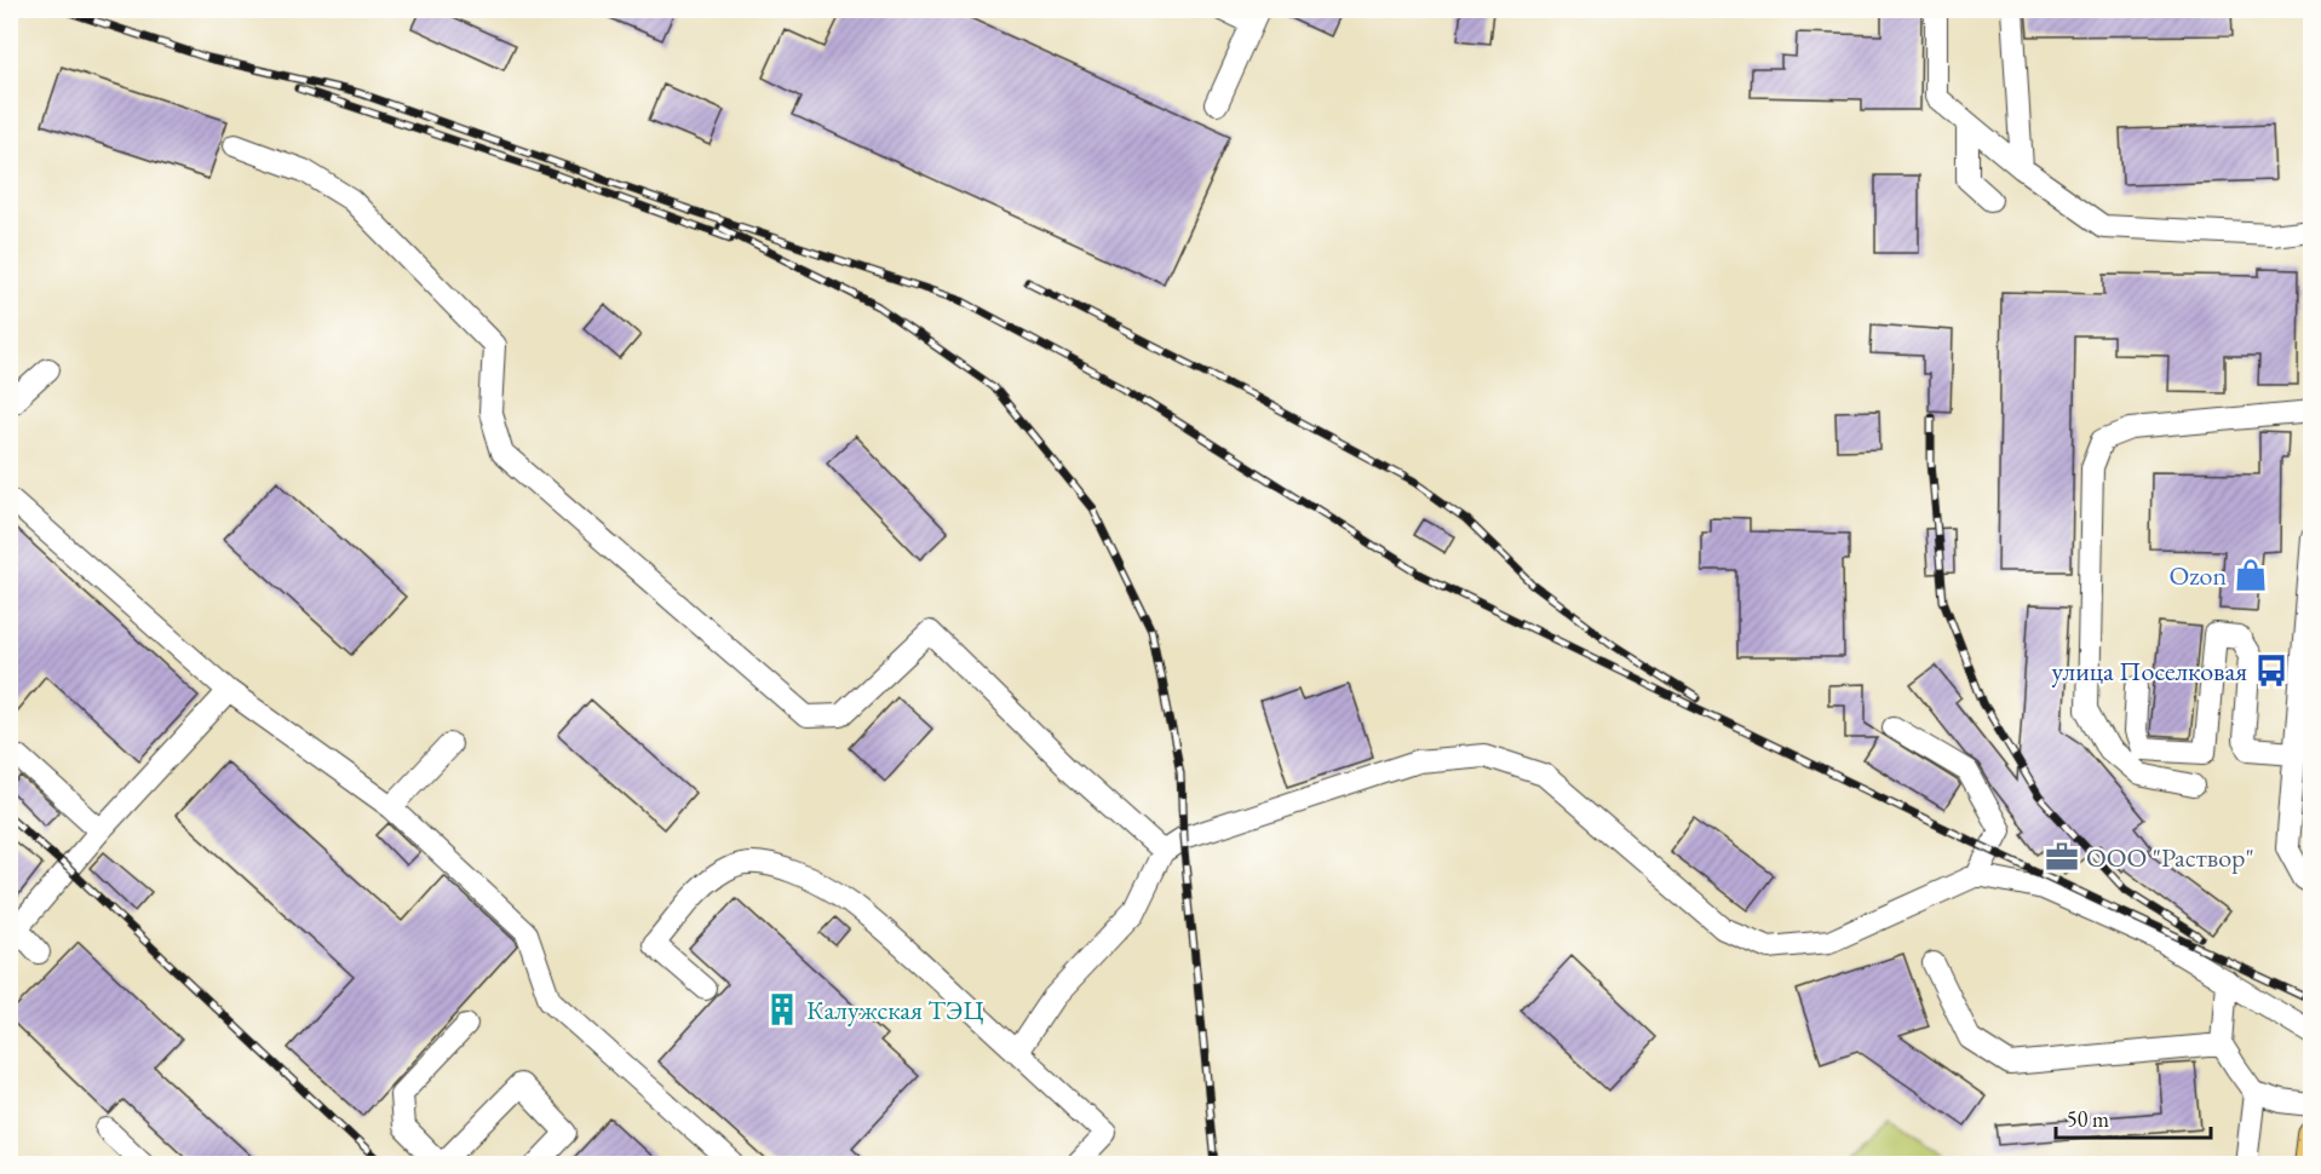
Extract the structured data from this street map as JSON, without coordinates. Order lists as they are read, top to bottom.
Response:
{
  "places": {
    "shop": ["Ozon"],
    "bus stop": ["улица Поселковая"],
    "office": ["ООО \"Раствор\""],
    "building": ["Калужская ТЭЦ"]
  },
  "scale_bar": "50 m"
}
